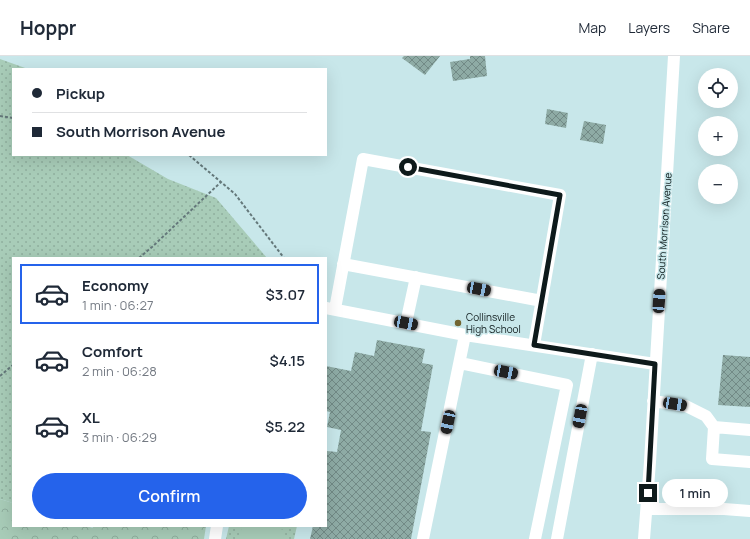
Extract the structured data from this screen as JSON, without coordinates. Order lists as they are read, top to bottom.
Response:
{
  "streets": {
    "street": ["South Morrison Avenue"]
  },
  "places": ["Collinsville High School"],
  "page": {
    "header": "Hoppr",
    "nav": ["Map", "Layers", "Share"],
    "map_buttons": ["+", "−"],
    "banner": ["Pickup", "South Morrison Avenue"],
    "list": [
      {
        "name": "Economy",
        "note": "1 min · 06:27",
        "value": "$3.07"
      },
      {
        "name": "Comfort",
        "note": "2 min · 06:28",
        "value": "$4.15"
      },
      {
        "name": "XL",
        "note": "3 min · 06:29",
        "value": "$5.22"
      }
    ],
    "buttons": "Confirm",
    "bubble": "1 min"
  }
}
